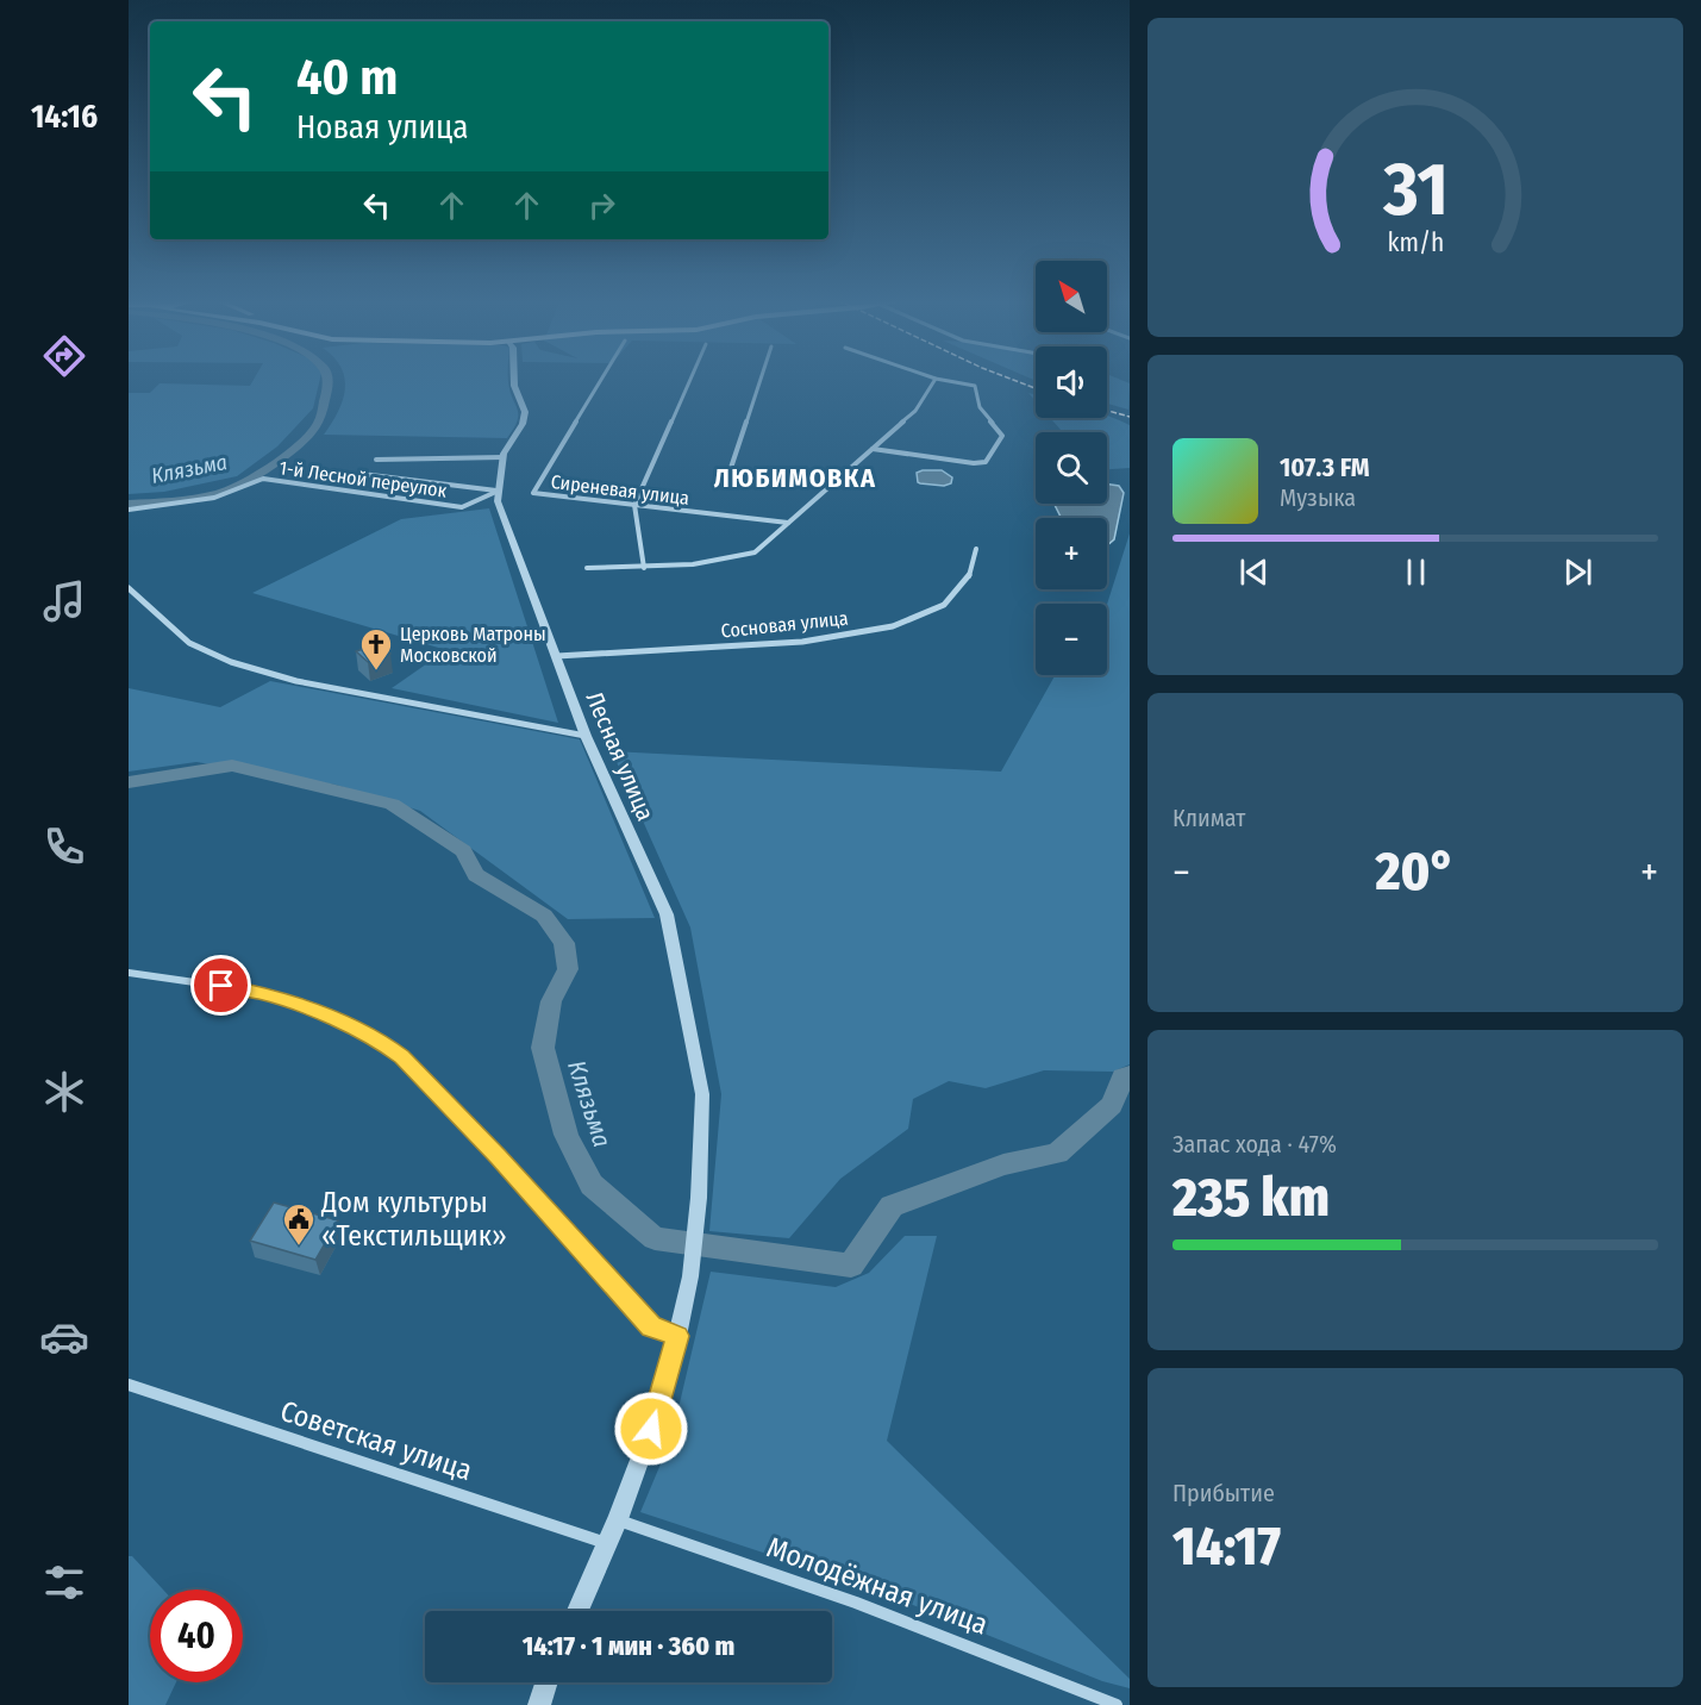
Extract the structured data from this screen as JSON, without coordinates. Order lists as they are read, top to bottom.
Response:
{
  "streets": {
    "street": [
      "1-й Лесной переулок",
      "Сиреневая улица",
      "Сосновая улица",
      "Лесная улица",
      "Советская улица",
      "Молодёжная улица"
    ]
  },
  "crossings": [
    ["1-й Лесной переулок", "Лесная улица"],
    ["Сосновая улица", "Лесная улица"],
    ["Лесная улица", "Советская улица"],
    ["Лесная улица", "Молодёжная улица"]
  ],
  "districts": ["ЛЮБИМОВКА"],
  "water": ["Клязьма"],
  "places": {
    "church": ["Церковь Матроны Московской"],
    "public building": ["Дом культуры «Текстильщик»"]
  },
  "north": "top left",
  "page": {
    "tabs": "14:16",
    "turn": ["40 m", "Новая улица"],
    "map_buttons": ["+", "−"],
    "song": ["107.3 FM", "Музыка"],
    "tile": [
      "Климат",
      ["Запас хода · 47%", "235 km"],
      ["Прибытие", "14:17"]
    ],
    "heat": ["−", "20°", "+"],
    "limit": "40",
    "trip": "14:17 · 1 мин · 360 m",
    "gauge": ["31", "km/h"]
  }
}
